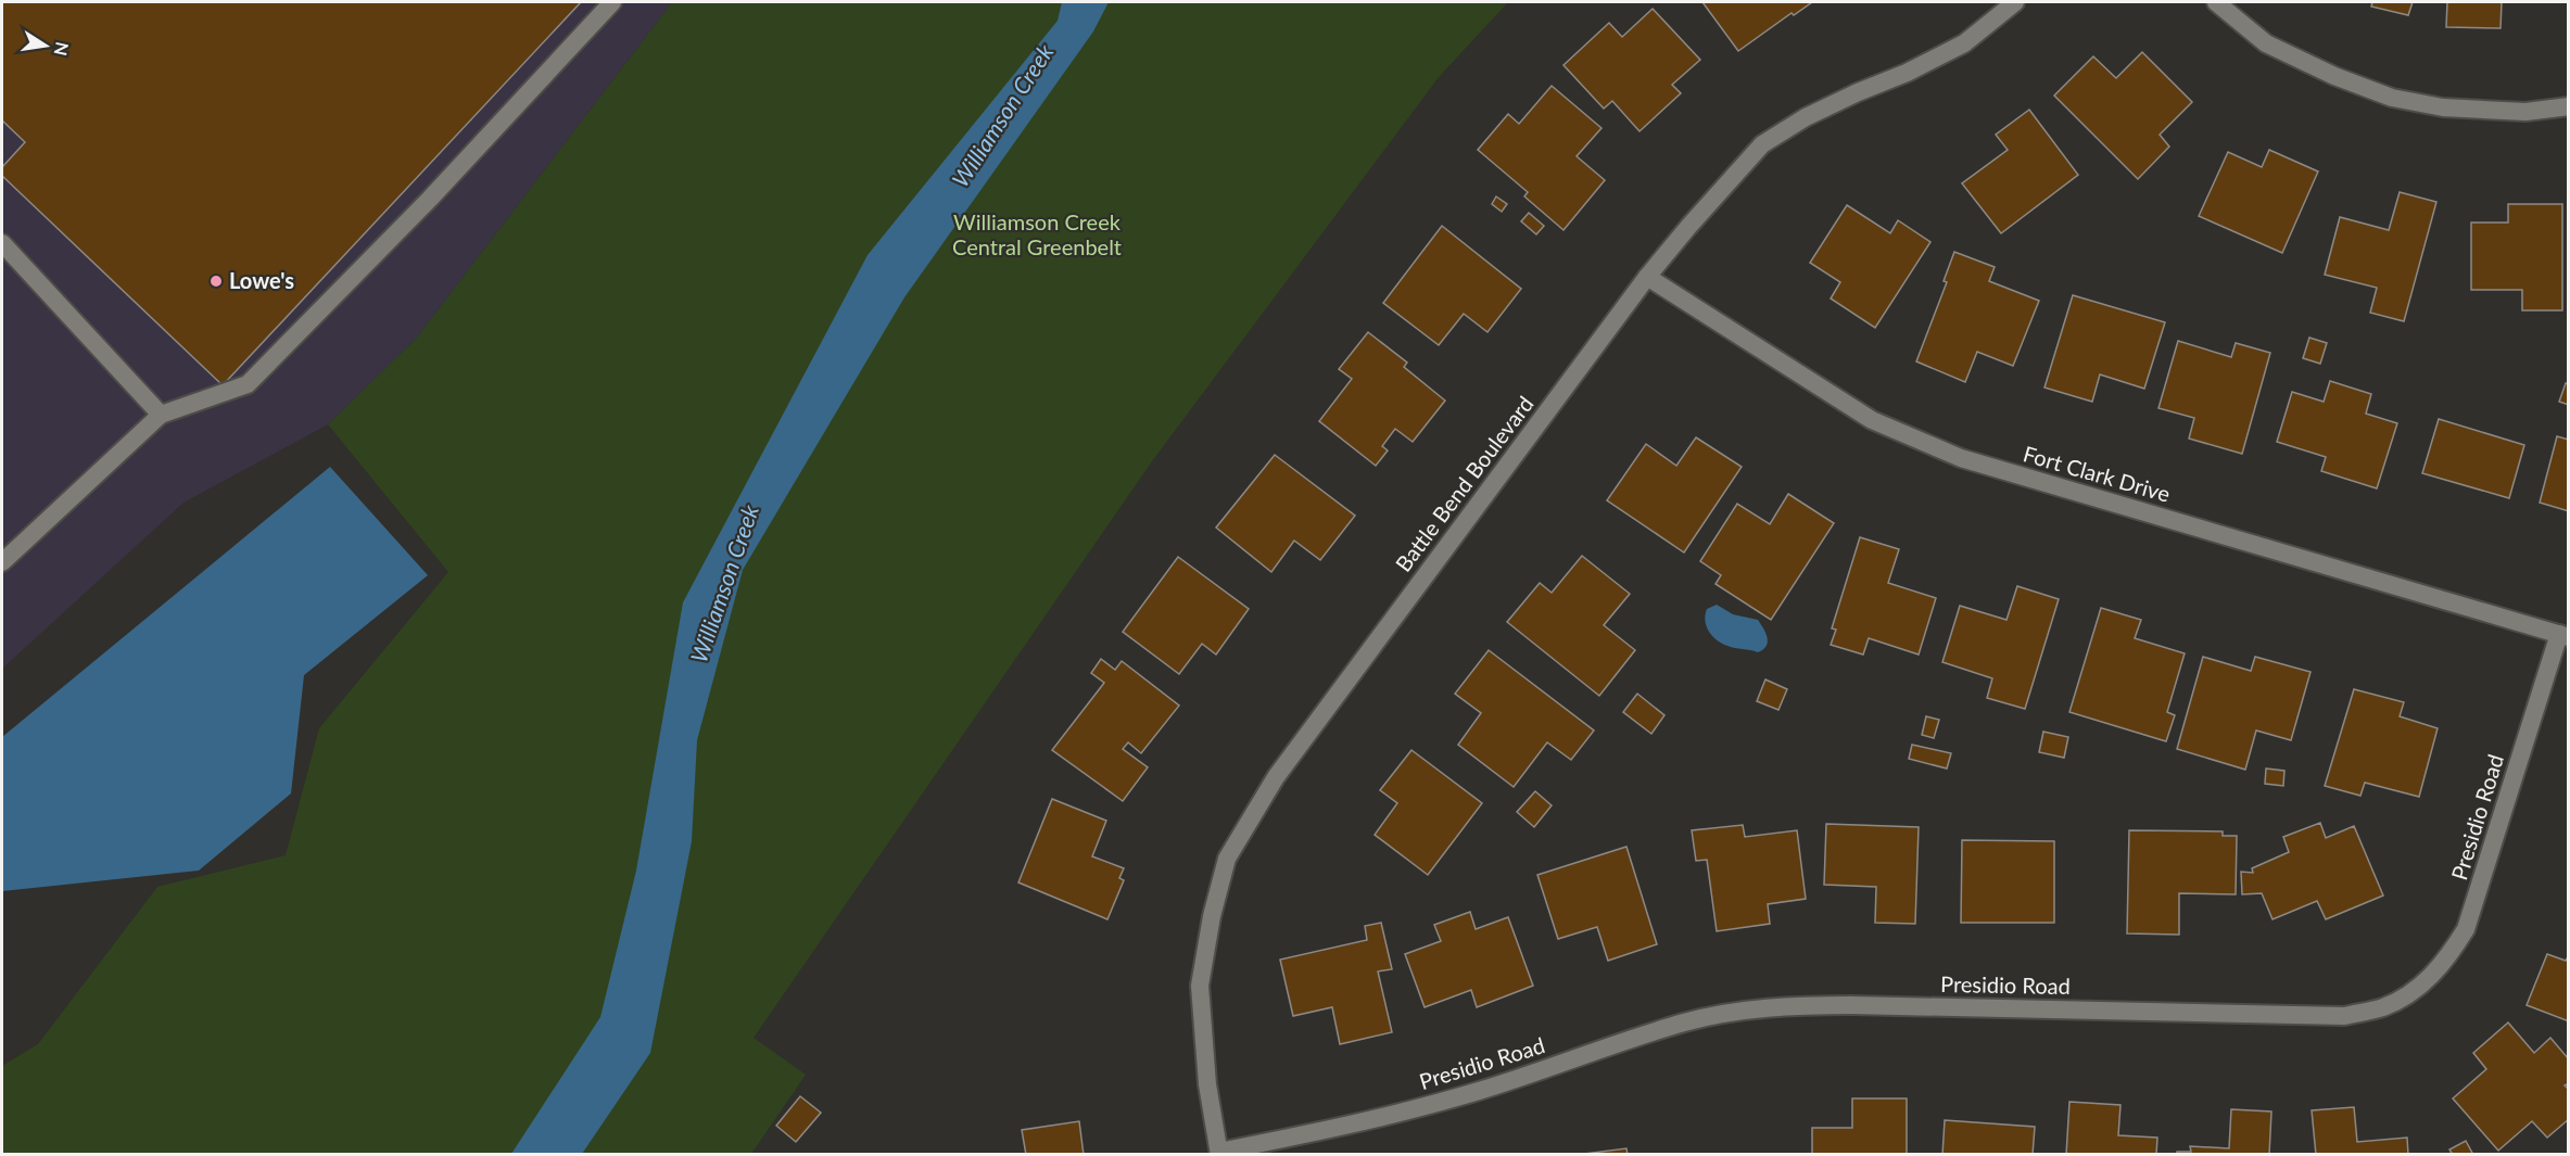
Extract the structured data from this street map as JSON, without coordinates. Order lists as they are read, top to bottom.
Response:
{
  "streets": {
    "street": ["Fort Clark Drive", "Battle Bend Boulevard", "Presidio Road"]
  },
  "crossings": [
    ["Fort Clark Drive", "Battle Bend Boulevard"],
    ["Fort Clark Drive", "Presidio Road"],
    ["Battle Bend Boulevard", "Presidio Road"]
  ],
  "water": ["Williamson Creek"],
  "parks": ["Williamson Creek Central Greenbelt"],
  "places": ["Lowe's"],
  "north": "right"
}
